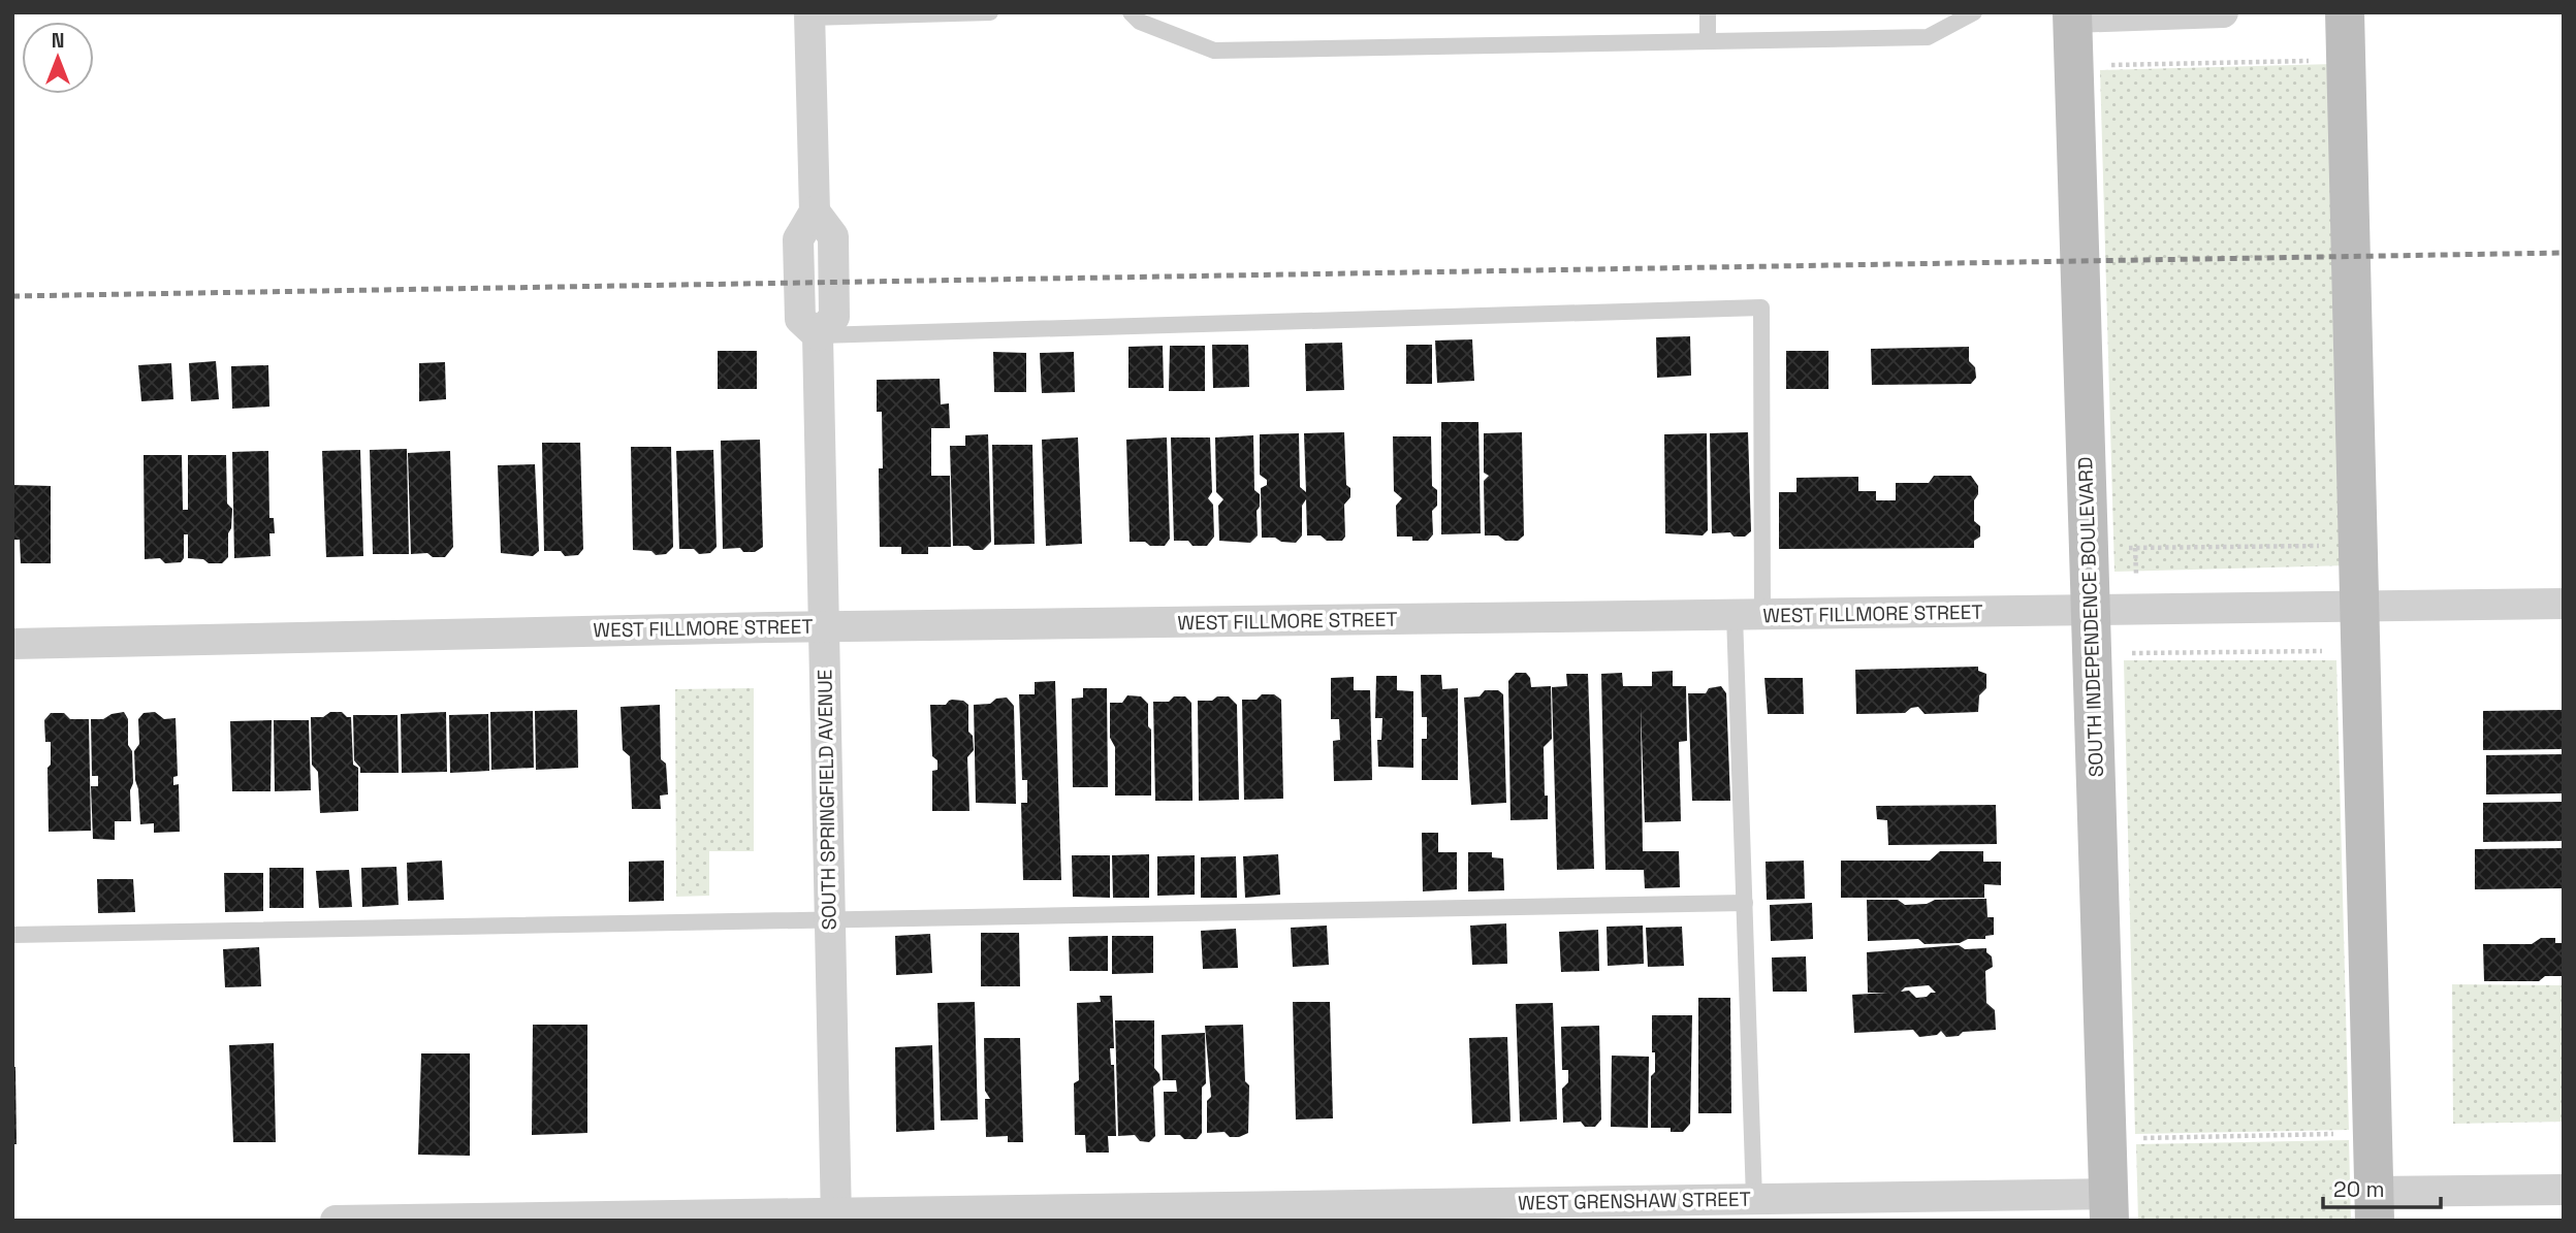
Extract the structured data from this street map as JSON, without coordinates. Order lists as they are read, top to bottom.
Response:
{
  "streets": {
    "street": [
      "WEST FILLMORE STREET",
      "SOUTH INDEPENDENCE BOULEVARD",
      "SOUTH SPRINGFIELD AVENUE",
      "WEST GRENSHAW STREET"
    ]
  },
  "crossings": [
    ["WEST FILLMORE STREET", "SOUTH INDEPENDENCE BOULEVARD"],
    ["WEST FILLMORE STREET", "SOUTH SPRINGFIELD AVENUE"],
    ["SOUTH INDEPENDENCE BOULEVARD", "WEST GRENSHAW STREET"],
    ["SOUTH SPRINGFIELD AVENUE", "WEST GRENSHAW STREET"]
  ],
  "scale_bar": "20 m",
  "north": "top"
}
